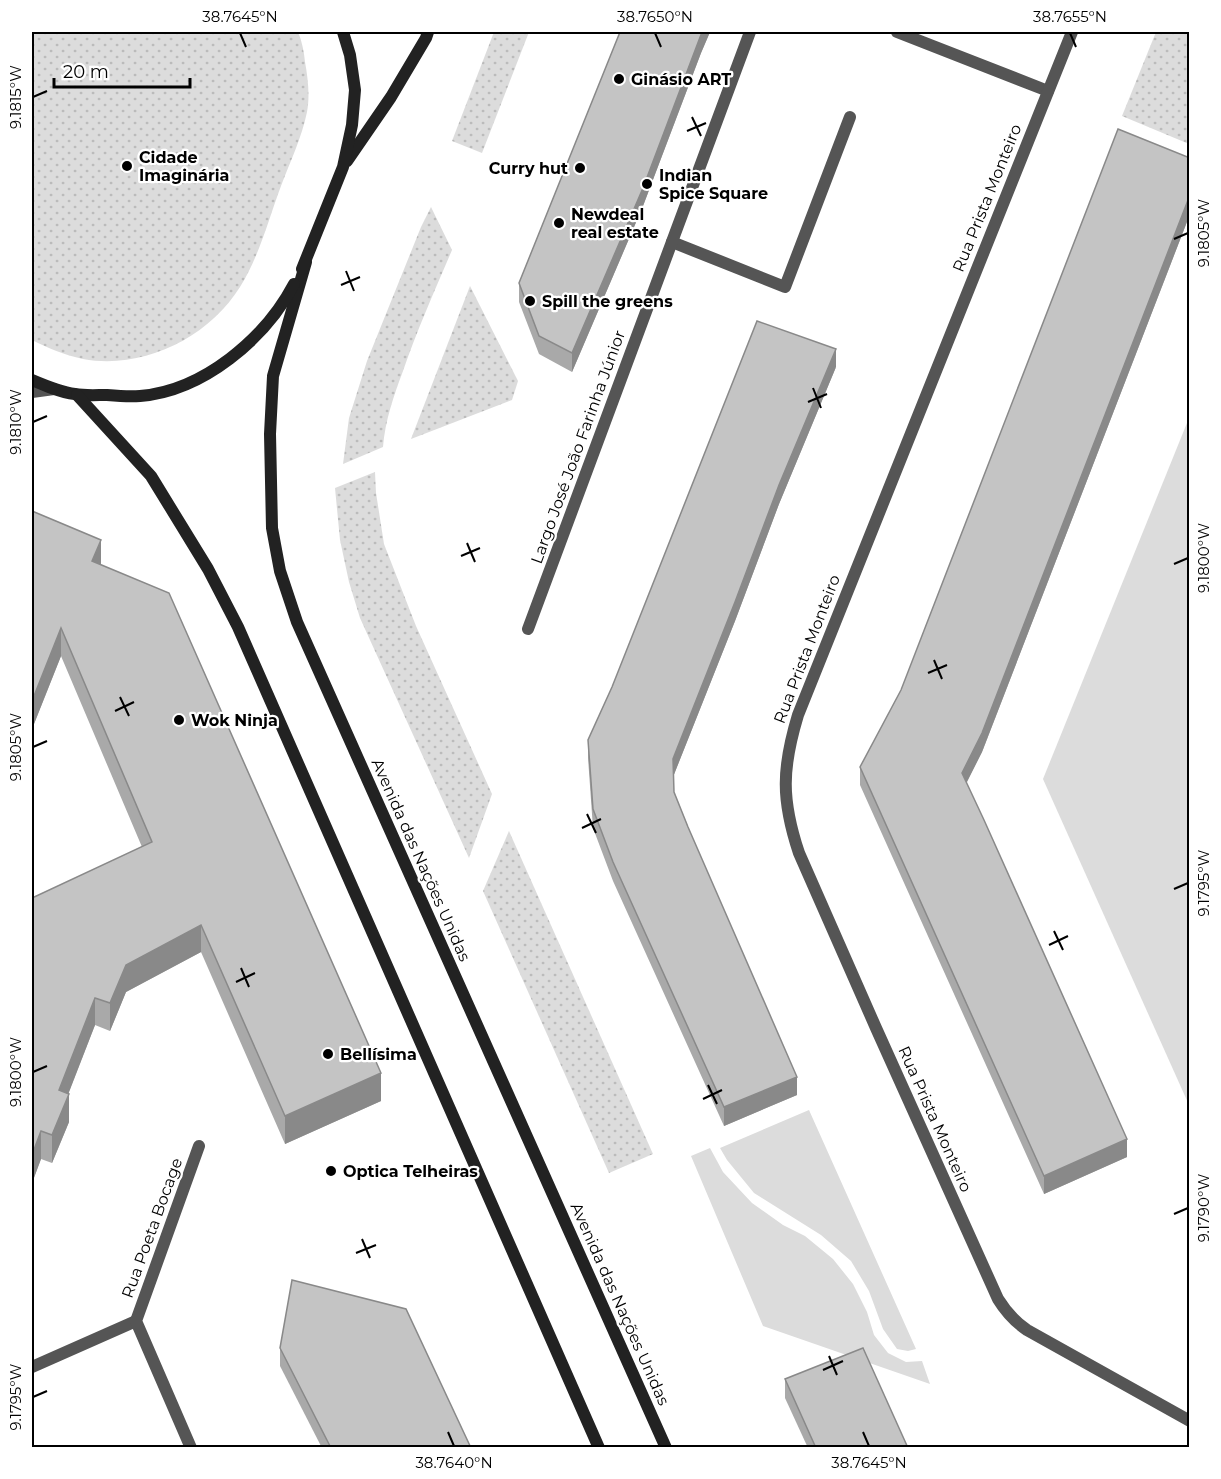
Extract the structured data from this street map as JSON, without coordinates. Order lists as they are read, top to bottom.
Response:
{
  "streets": {
    "main road": ["Avenida das Nações Unidas"],
    "street": ["Rua Prista Monteiro", "Largo José João Farinha Júnior", "Rua Poeta Bocage"]
  },
  "places": [
    "Ginásio ART",
    "Cidade Imaginária",
    "Curry hut",
    "Indian Spice Square",
    "Newdeal real estate",
    "Spill the greens",
    "Wok Ninja",
    "Bellísima",
    "Optica Telheiras"
  ],
  "scale_bar": "20 m",
  "coordinates": [
    "38.7645°N",
    "38.7650°N",
    "38.7655°N",
    "9.1815°W",
    "9.1805°W",
    "9.1810°W",
    "9.1800°W",
    "9.1795°W",
    "9.1790°W",
    "38.7640°N"
  ]
}
